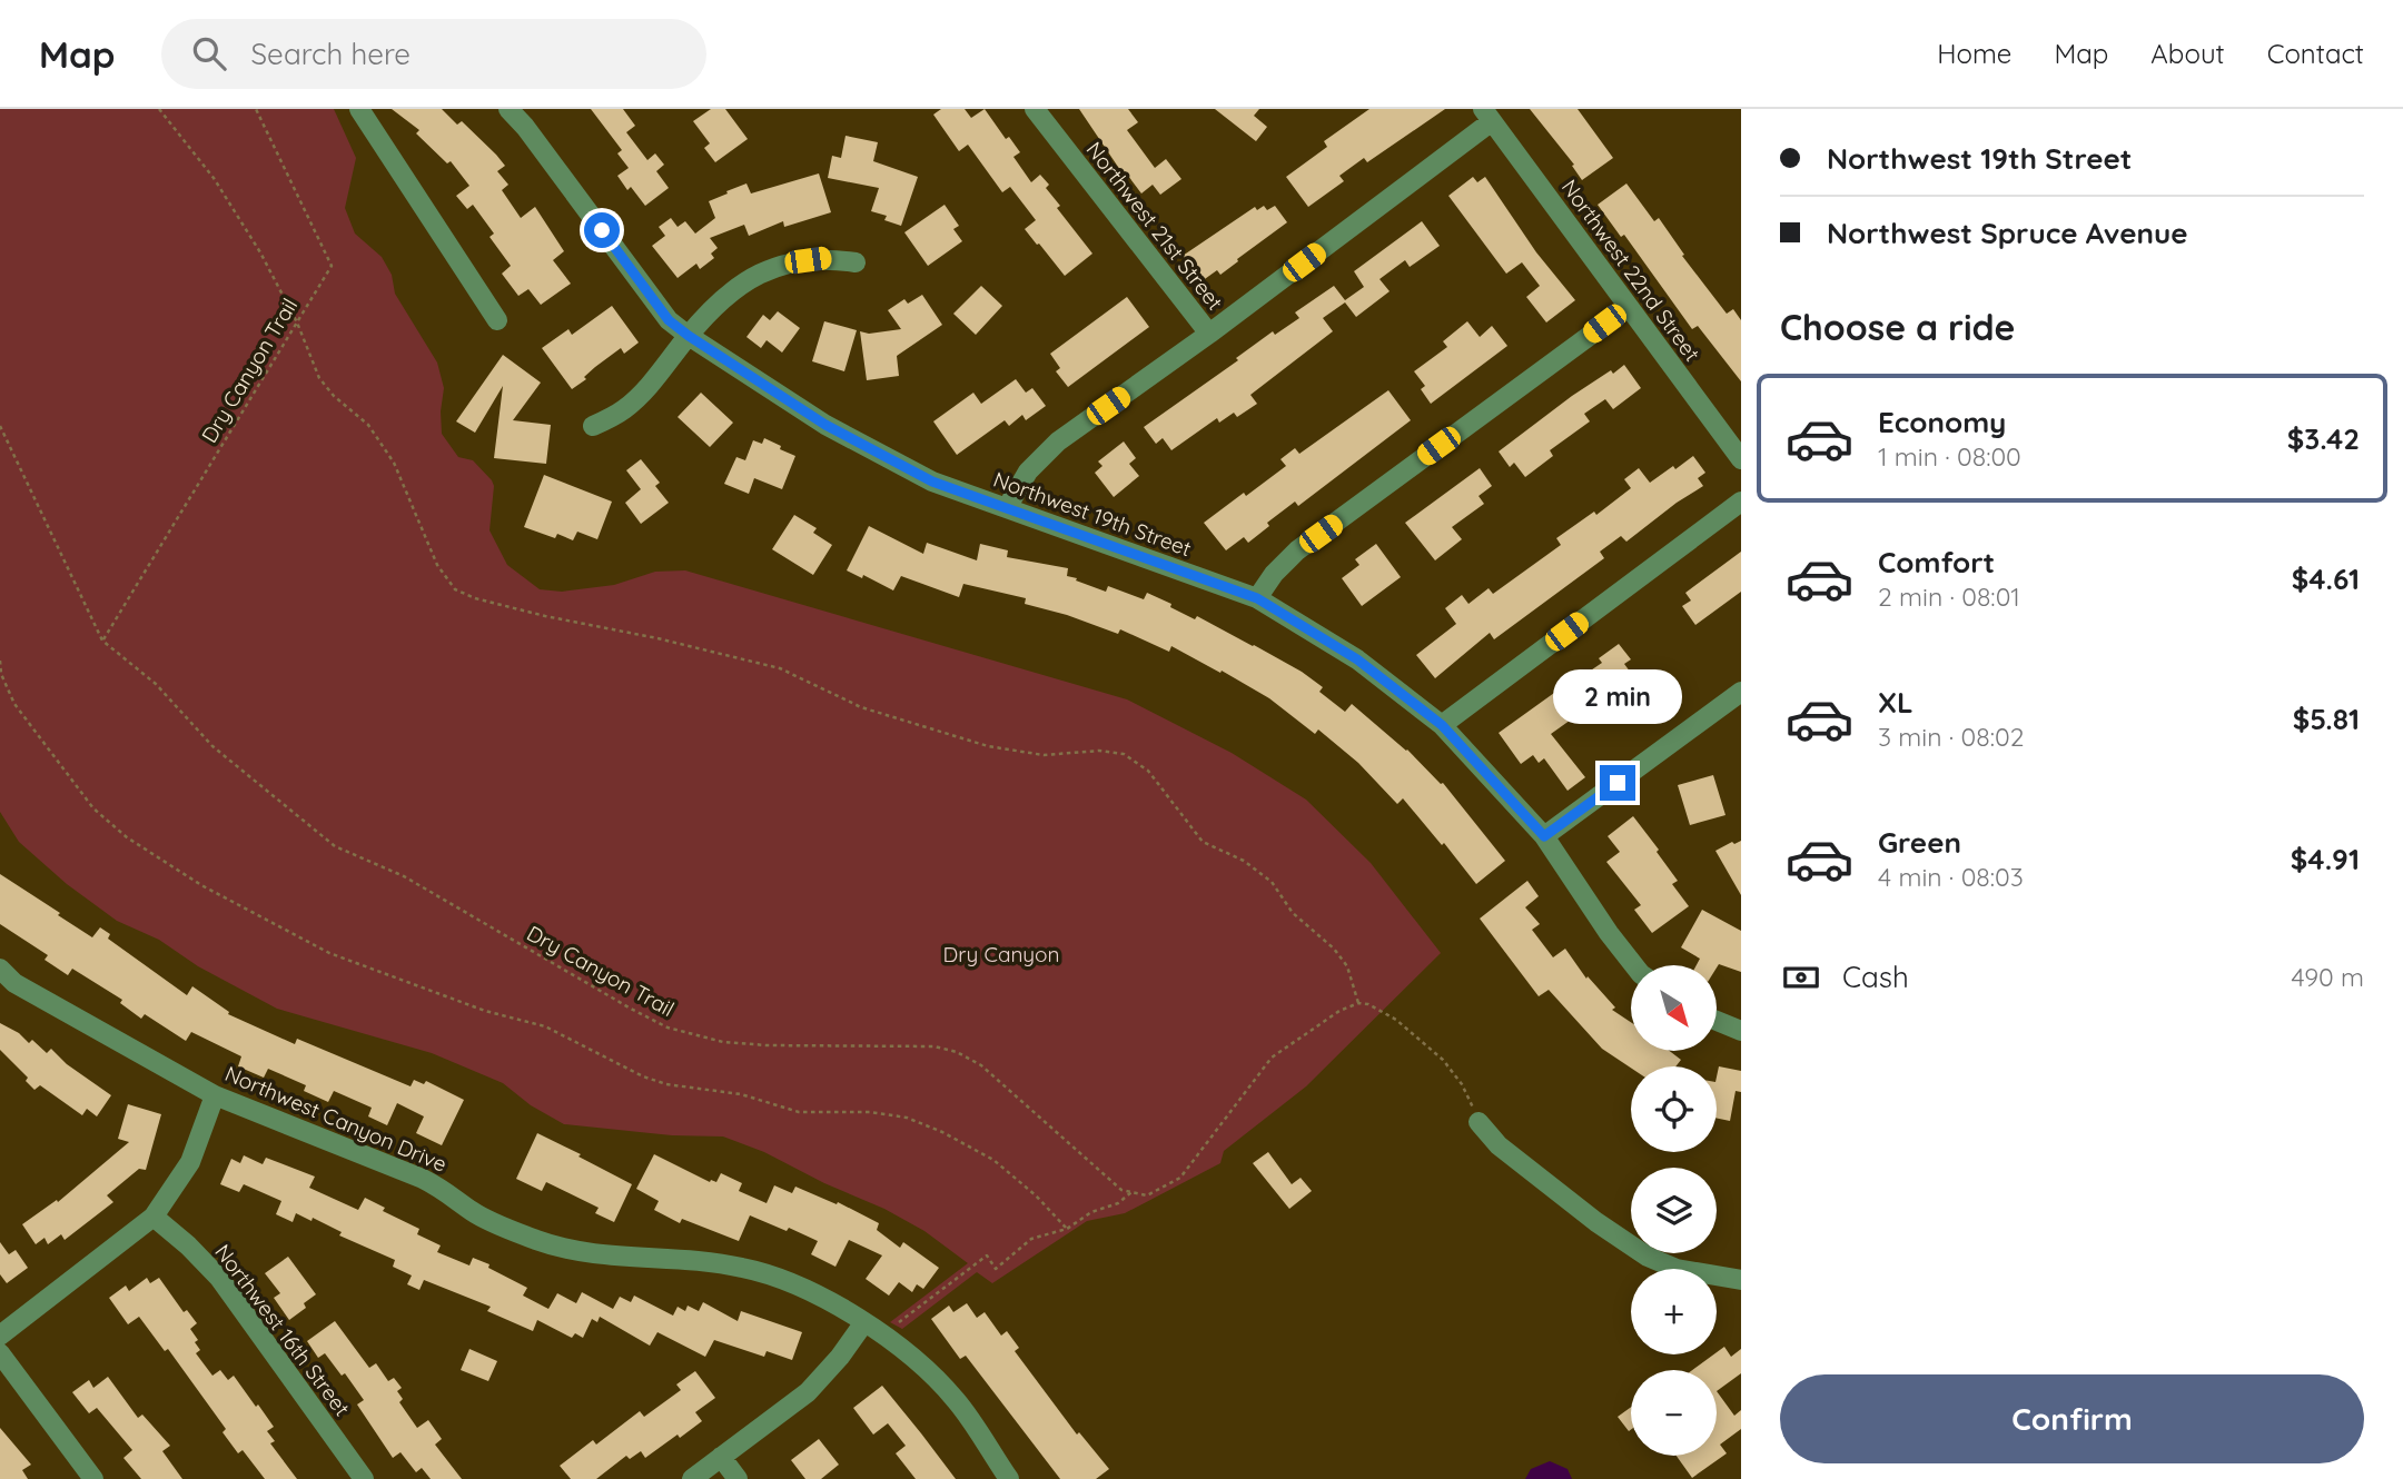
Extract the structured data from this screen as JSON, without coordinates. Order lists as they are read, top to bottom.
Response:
{
  "streets": {
    "street": [
      "Northwest 21st Street",
      "Northwest 22nd Street",
      "Northwest 19th Street",
      "Northwest Canyon Drive",
      "Northwest 16th Street"
    ],
    "path": ["Dry Canyon Trail"]
  },
  "parks": ["Dry Canyon"],
  "north": "bottom right",
  "page": {
    "header": "Map",
    "search": "Search here",
    "nav": [
      "Home",
      "Map",
      "About",
      "Contact"
    ],
    "banner": ["Northwest 19th Street", "Northwest Spruce Avenue"],
    "heading": "Choose a ride",
    "list": [
      {
        "name": "Economy",
        "note": "1 min · 08:00",
        "value": "$3.42"
      },
      {
        "name": "Comfort",
        "note": "2 min · 08:01",
        "value": "$4.61"
      },
      {
        "name": "XL",
        "note": "3 min · 08:02",
        "value": "$5.81"
      },
      {
        "name": "Green",
        "note": "4 min · 08:03",
        "value": "$4.91"
      }
    ],
    "bubble": "2 min",
    "pay": ["Cash", "490 m"],
    "map_buttons": ["+", "−"],
    "buttons": "Confirm"
  }
}
